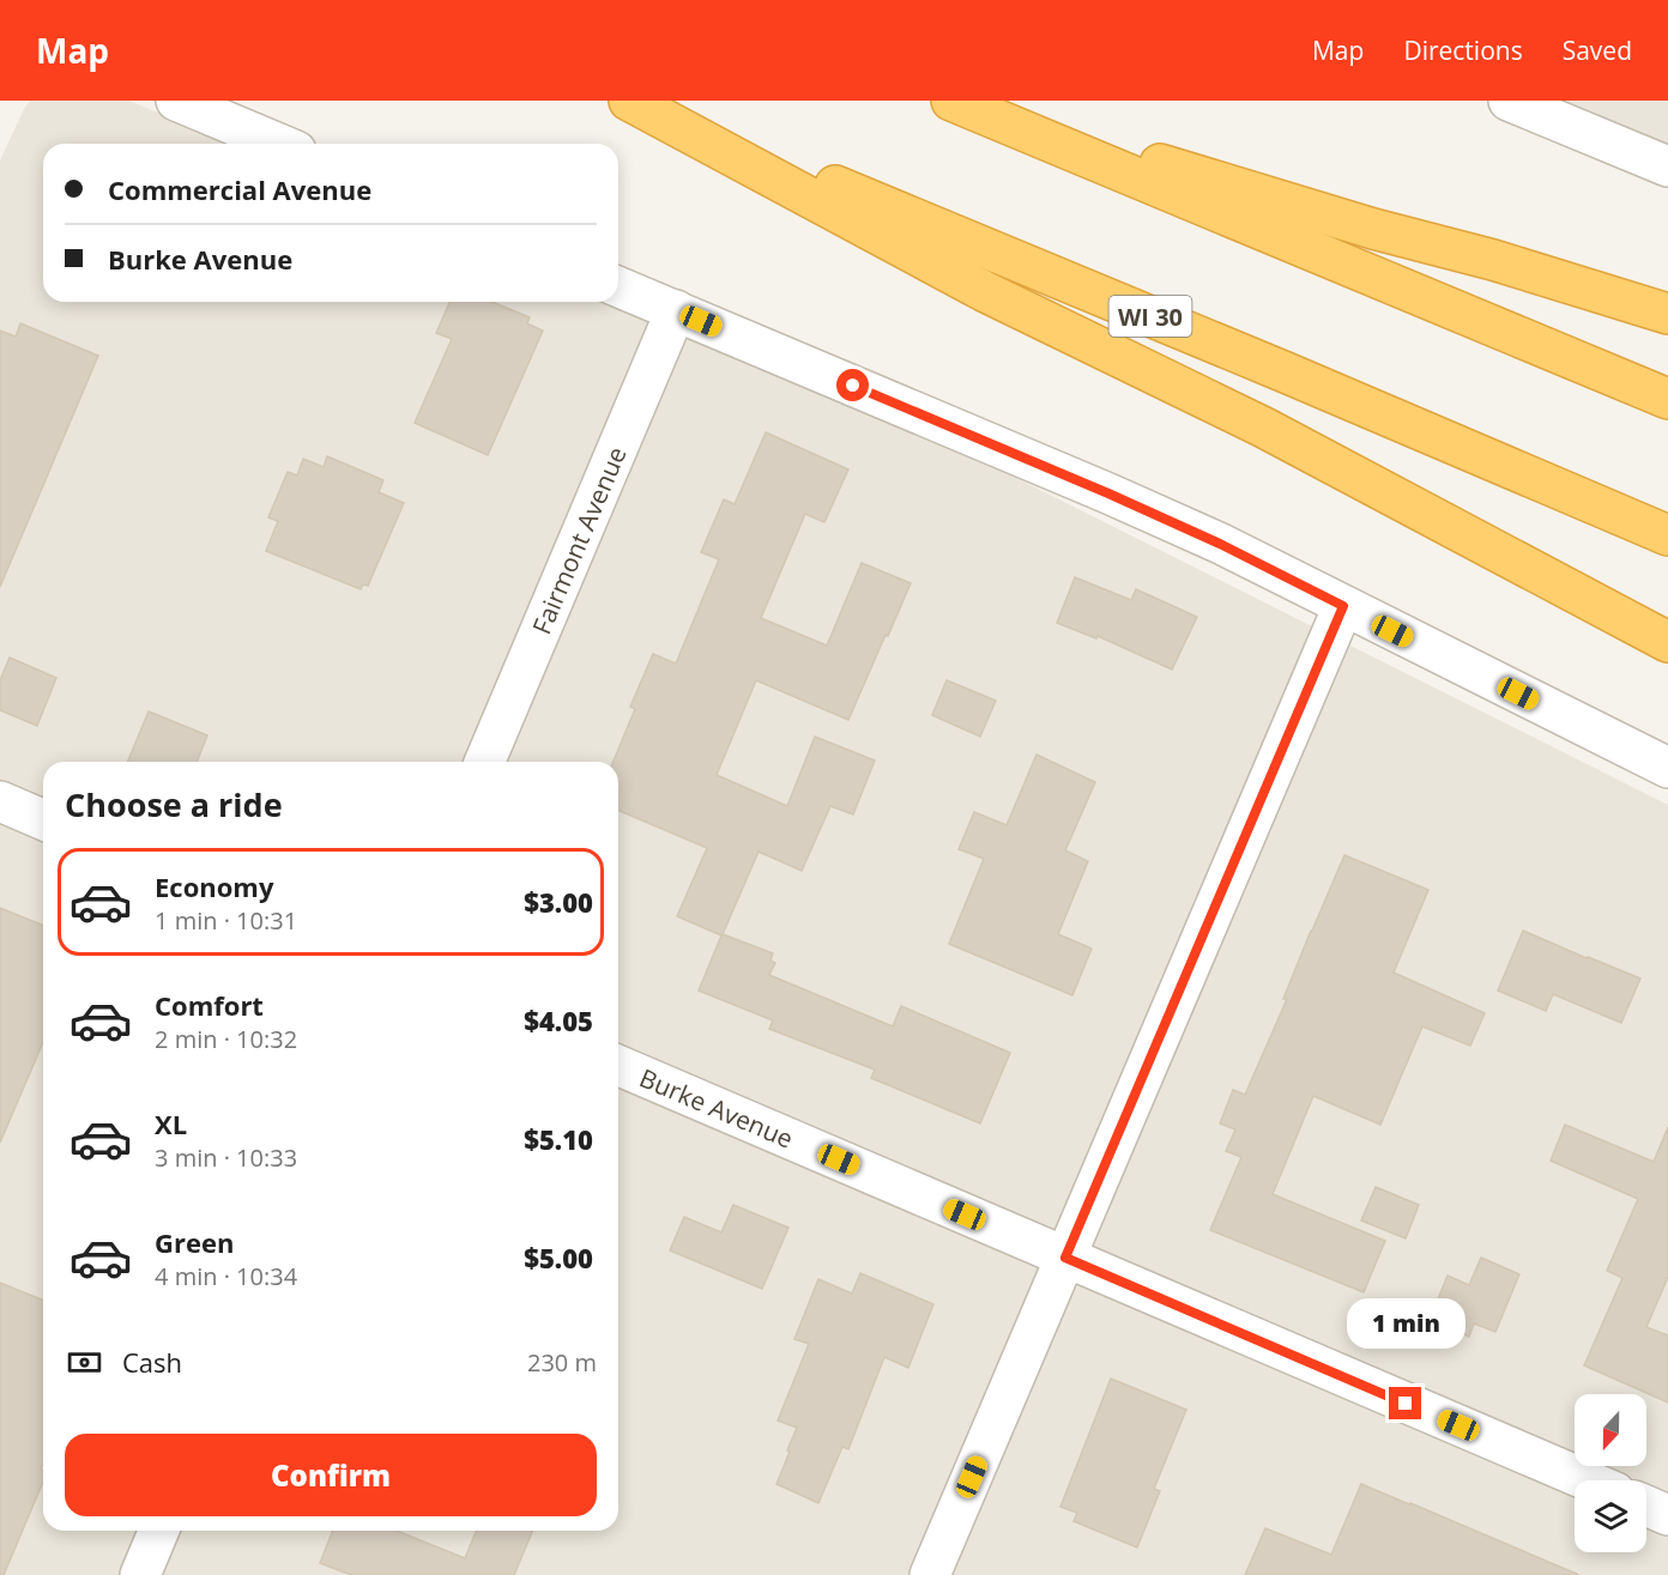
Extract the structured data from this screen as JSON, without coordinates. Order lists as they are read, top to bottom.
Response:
{
  "streets": {
    "highway": ["WI 30"],
    "street": ["Fairmont Avenue", "Burke Avenue"]
  },
  "north": "bottom",
  "page": {
    "header": "Map",
    "nav": ["Map", "Directions", "Saved"],
    "banner": ["Commercial Avenue", "Burke Avenue"],
    "heading": "Choose a ride",
    "list": [
      {
        "name": "Economy",
        "note": "1 min · 10:31",
        "value": "$3.00"
      },
      {
        "name": "Comfort",
        "note": "2 min · 10:32",
        "value": "$4.05"
      },
      {
        "name": "XL",
        "note": "3 min · 10:33",
        "value": "$5.10"
      },
      {
        "name": "Green",
        "note": "4 min · 10:34",
        "value": "$5.00"
      }
    ],
    "bubble": "1 min",
    "pay": ["Cash", "230 m"],
    "buttons": "Confirm"
  }
}
